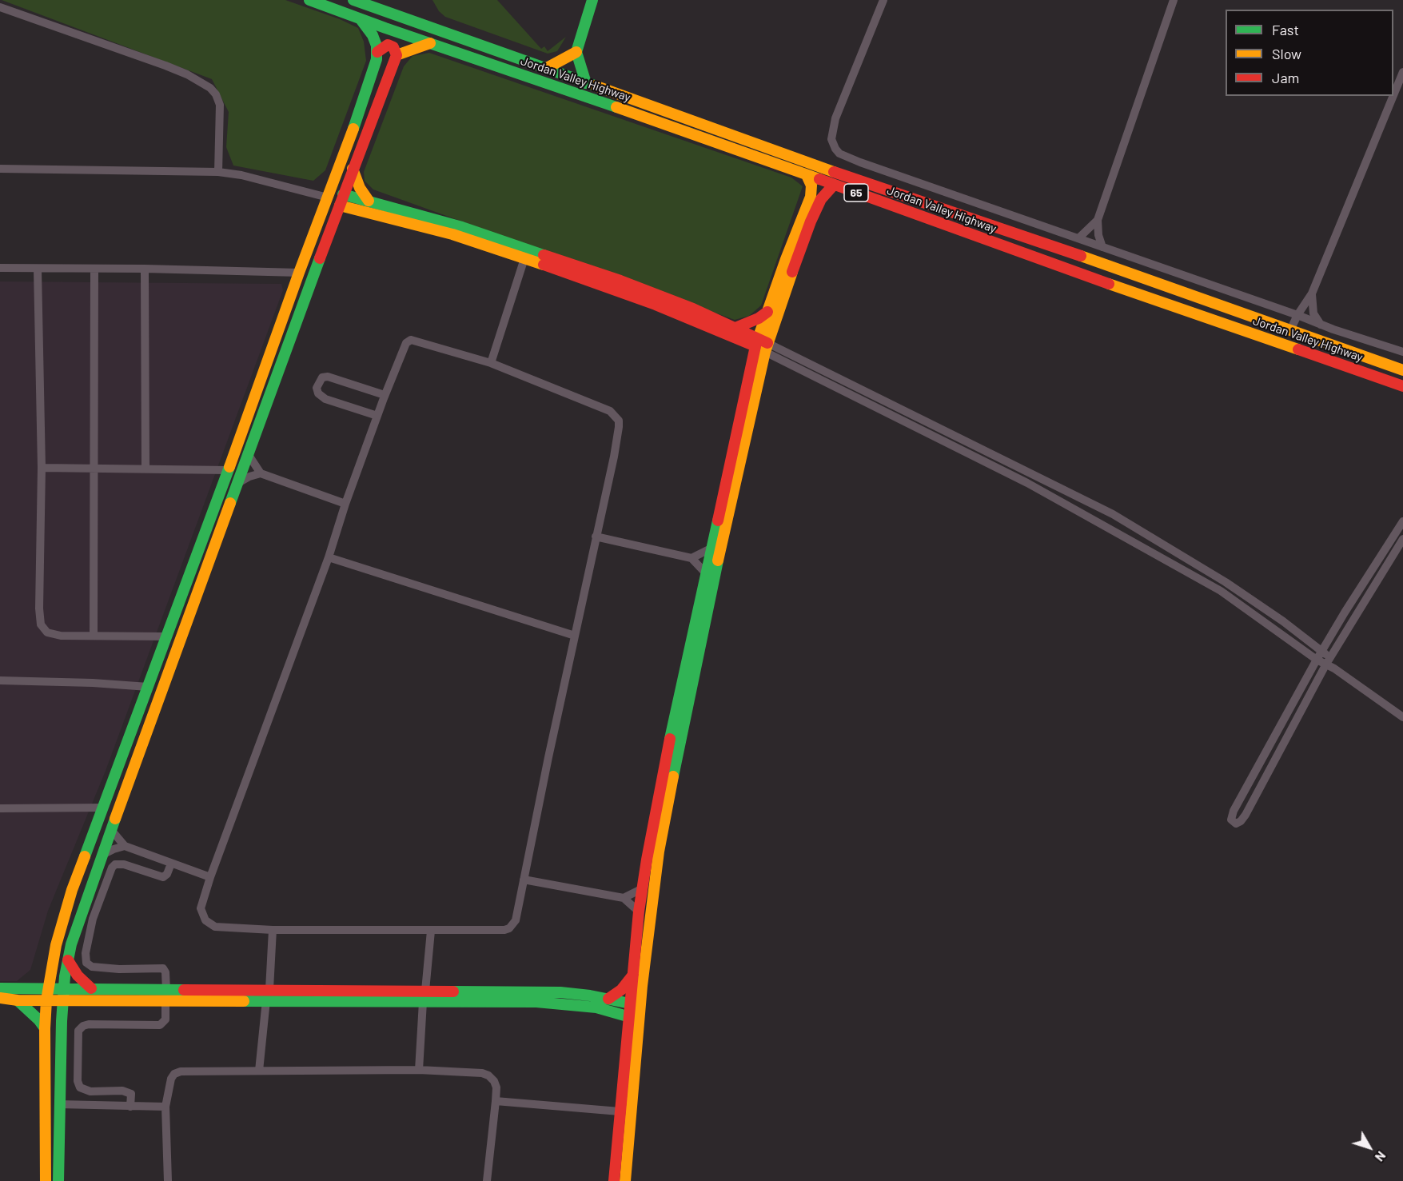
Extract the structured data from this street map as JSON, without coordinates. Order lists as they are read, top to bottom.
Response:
{
  "streets": {
    "main road": ["Jordan Valley Highway", "65"]
  },
  "legend": ["Fast", "Slow", "Jam"],
  "north": "bottom right"
}
